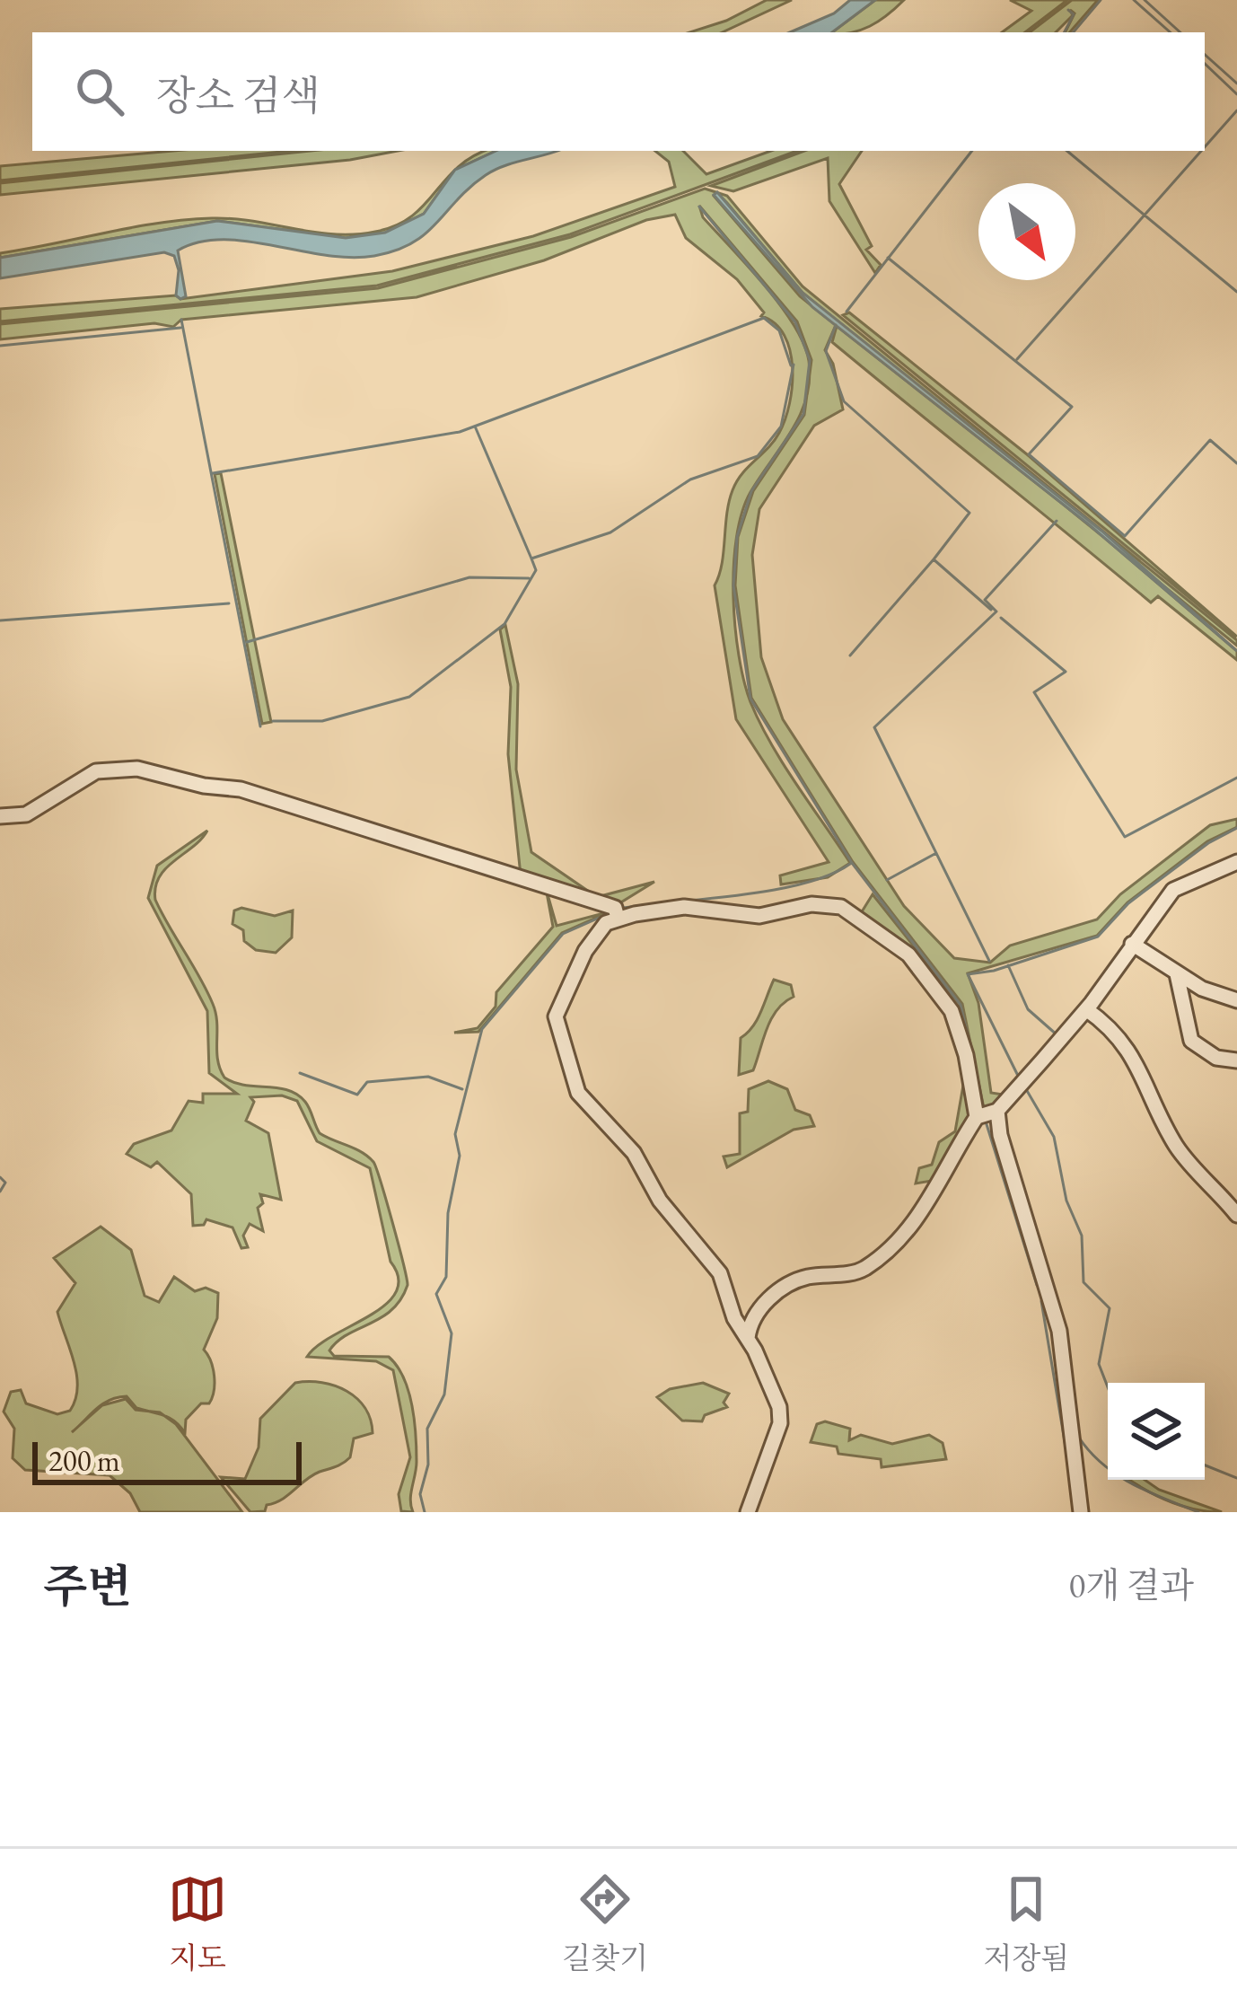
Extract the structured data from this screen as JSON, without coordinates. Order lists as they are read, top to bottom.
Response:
{
  "scale_bar": "200 m",
  "north": "bottom right",
  "page": {
    "search": "장소 검색",
    "scale": "200 m",
    "heading": ["주변", "0개 결과"],
    "nav": ["지도", "길찾기", "저장됨"]
  }
}
